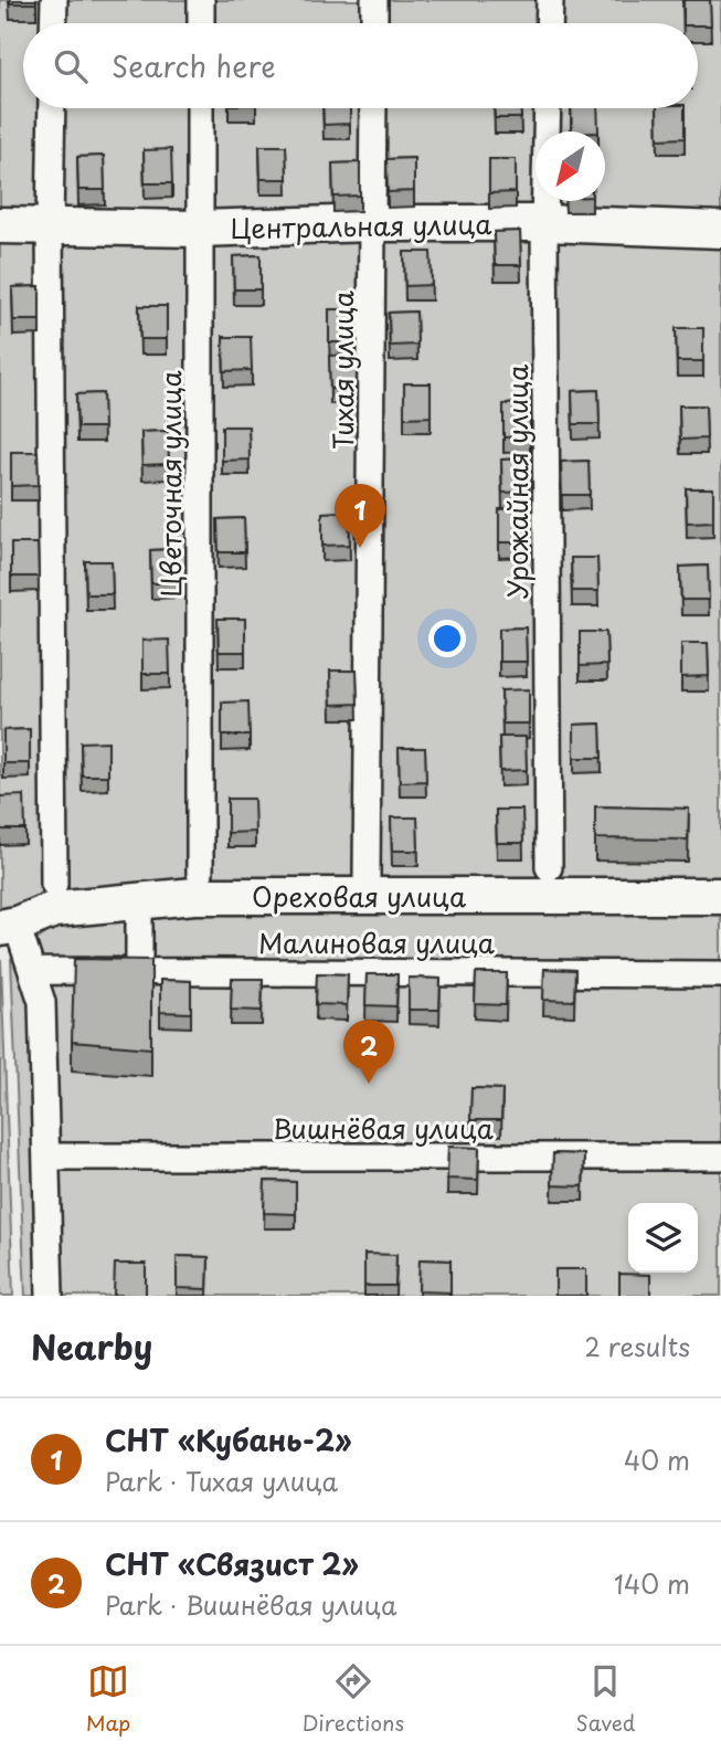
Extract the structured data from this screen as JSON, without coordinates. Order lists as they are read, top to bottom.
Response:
{
  "streets": {
    "street": [
      "Центральная улица",
      "Тихая улица",
      "Урожайная улица",
      "Цветочная улица",
      "Ореховая улица",
      "Малиновая улица",
      "Вишнёвая улица"
    ]
  },
  "crossings": [
    ["Центральная улица", "Тихая улица"],
    ["Центральная улица", "Урожайная улица"],
    ["Центральная улица", "Цветочная улица"]
  ],
  "north": "bottom left",
  "page": {
    "search": "Search here",
    "pins": ["1", "2"],
    "heading": ["Nearby", "2 results"],
    "list": [
      {
        "mark": "1",
        "name": "СНТ «Кубань-2»",
        "note": "Park · Тихая улица",
        "value": "40 m"
      },
      {
        "mark": "2",
        "name": "СНТ «Связист 2»",
        "note": "Park · Вишнёвая улица",
        "value": "140 m"
      }
    ],
    "nav": ["Map", "Directions", "Saved"]
  }
}
